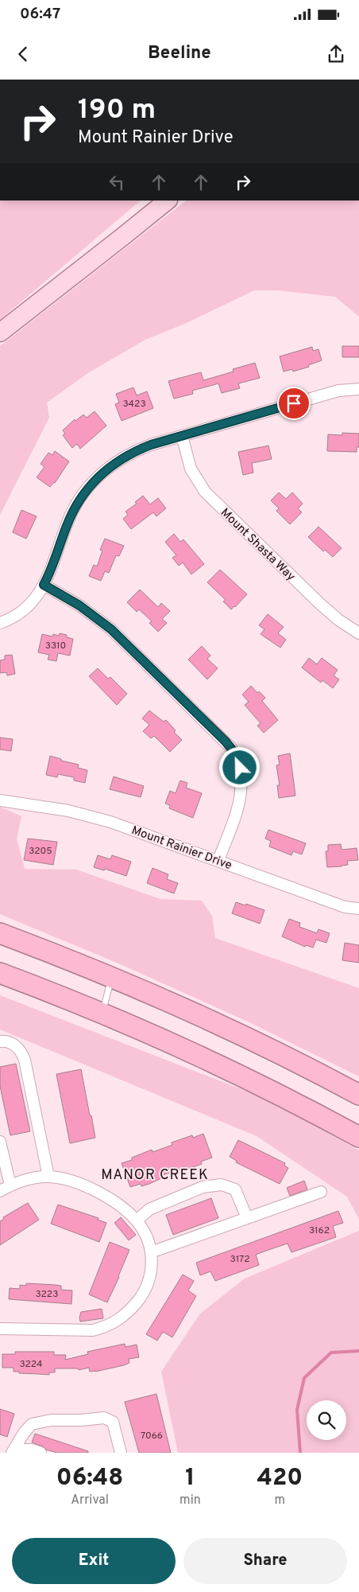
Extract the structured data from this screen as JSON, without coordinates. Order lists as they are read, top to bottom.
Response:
{
  "streets": {
    "street": ["Mount Shasta Way", "Mount Rainier Drive"]
  },
  "districts": ["MANOR CREEK"],
  "house_numbers": [
    "3423",
    "3310",
    "3205",
    "3162",
    "3172",
    "3223",
    "3224",
    "7066"
  ],
  "page": {
    "status": "06:47",
    "header": "Beeline",
    "turn": ["190 m", "Mount Rainier Drive"],
    "eta": [
      "06:48",
      "Arrival",
      "1",
      "min",
      "420",
      "m"
    ],
    "buttons": ["Exit", "Share"]
  }
}
